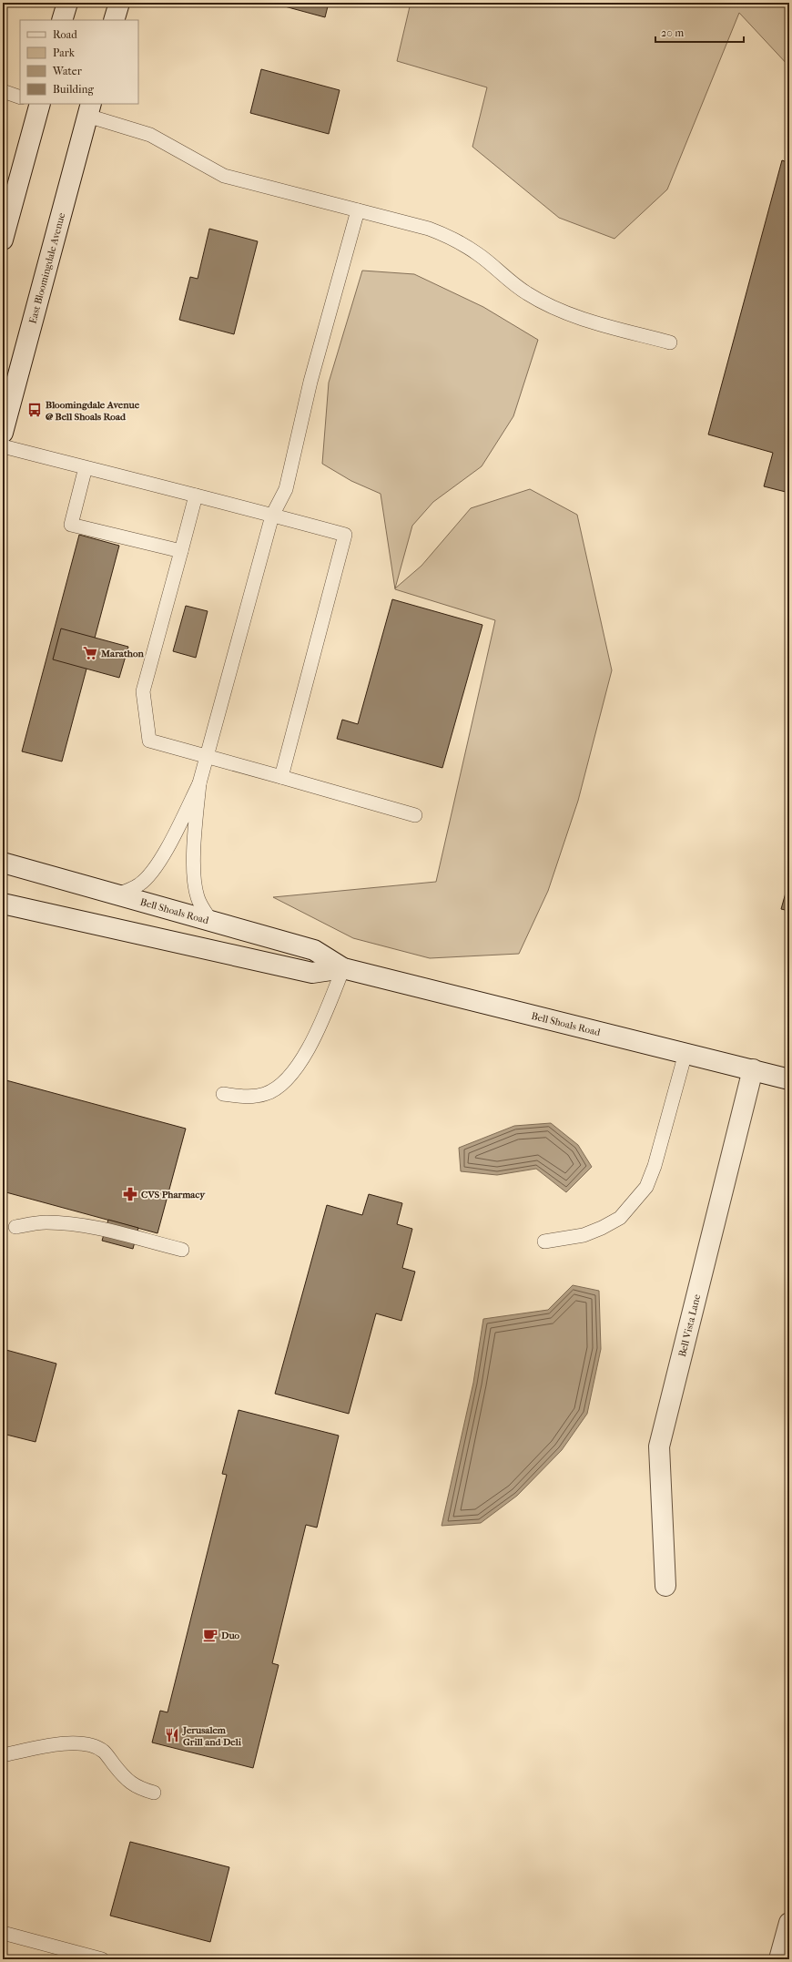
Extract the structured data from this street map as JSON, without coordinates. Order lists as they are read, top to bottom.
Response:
{
  "streets": {
    "main road": ["East Bloomingdale Avenue", "Bell Shoals Road", "Bell Vista Lane"]
  },
  "crossings": [
    ["Bell Shoals Road", "Bell Vista Lane"]
  ],
  "places": {
    "bus stop": ["Bloomingdale Avenue @ Bell Shoals Road"],
    "supermarket": ["Marathon"],
    "pharmacy": ["CVS Pharmacy"],
    "cafe": ["Duo"],
    "restaurant": ["Jerusalem Grill and Deli"]
  },
  "legend": [
    "Road",
    "Park",
    "Water",
    "Building"
  ],
  "scale_bar": "20 m"
}
